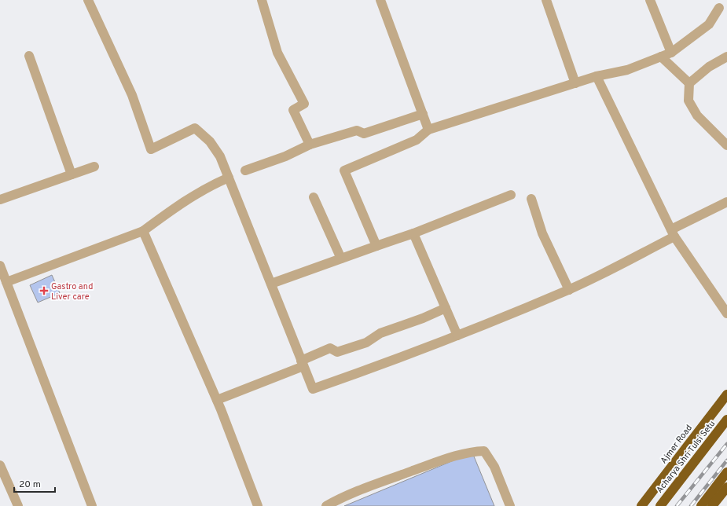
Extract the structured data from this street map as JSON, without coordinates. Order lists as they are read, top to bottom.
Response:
{
  "streets": {
    "highway": ["Ajmer Road", "Acharya Shri Tulsi Setu"]
  },
  "places": {
    "health": ["Gastro and Liver care"]
  },
  "scale_bar": "20 m"
}
